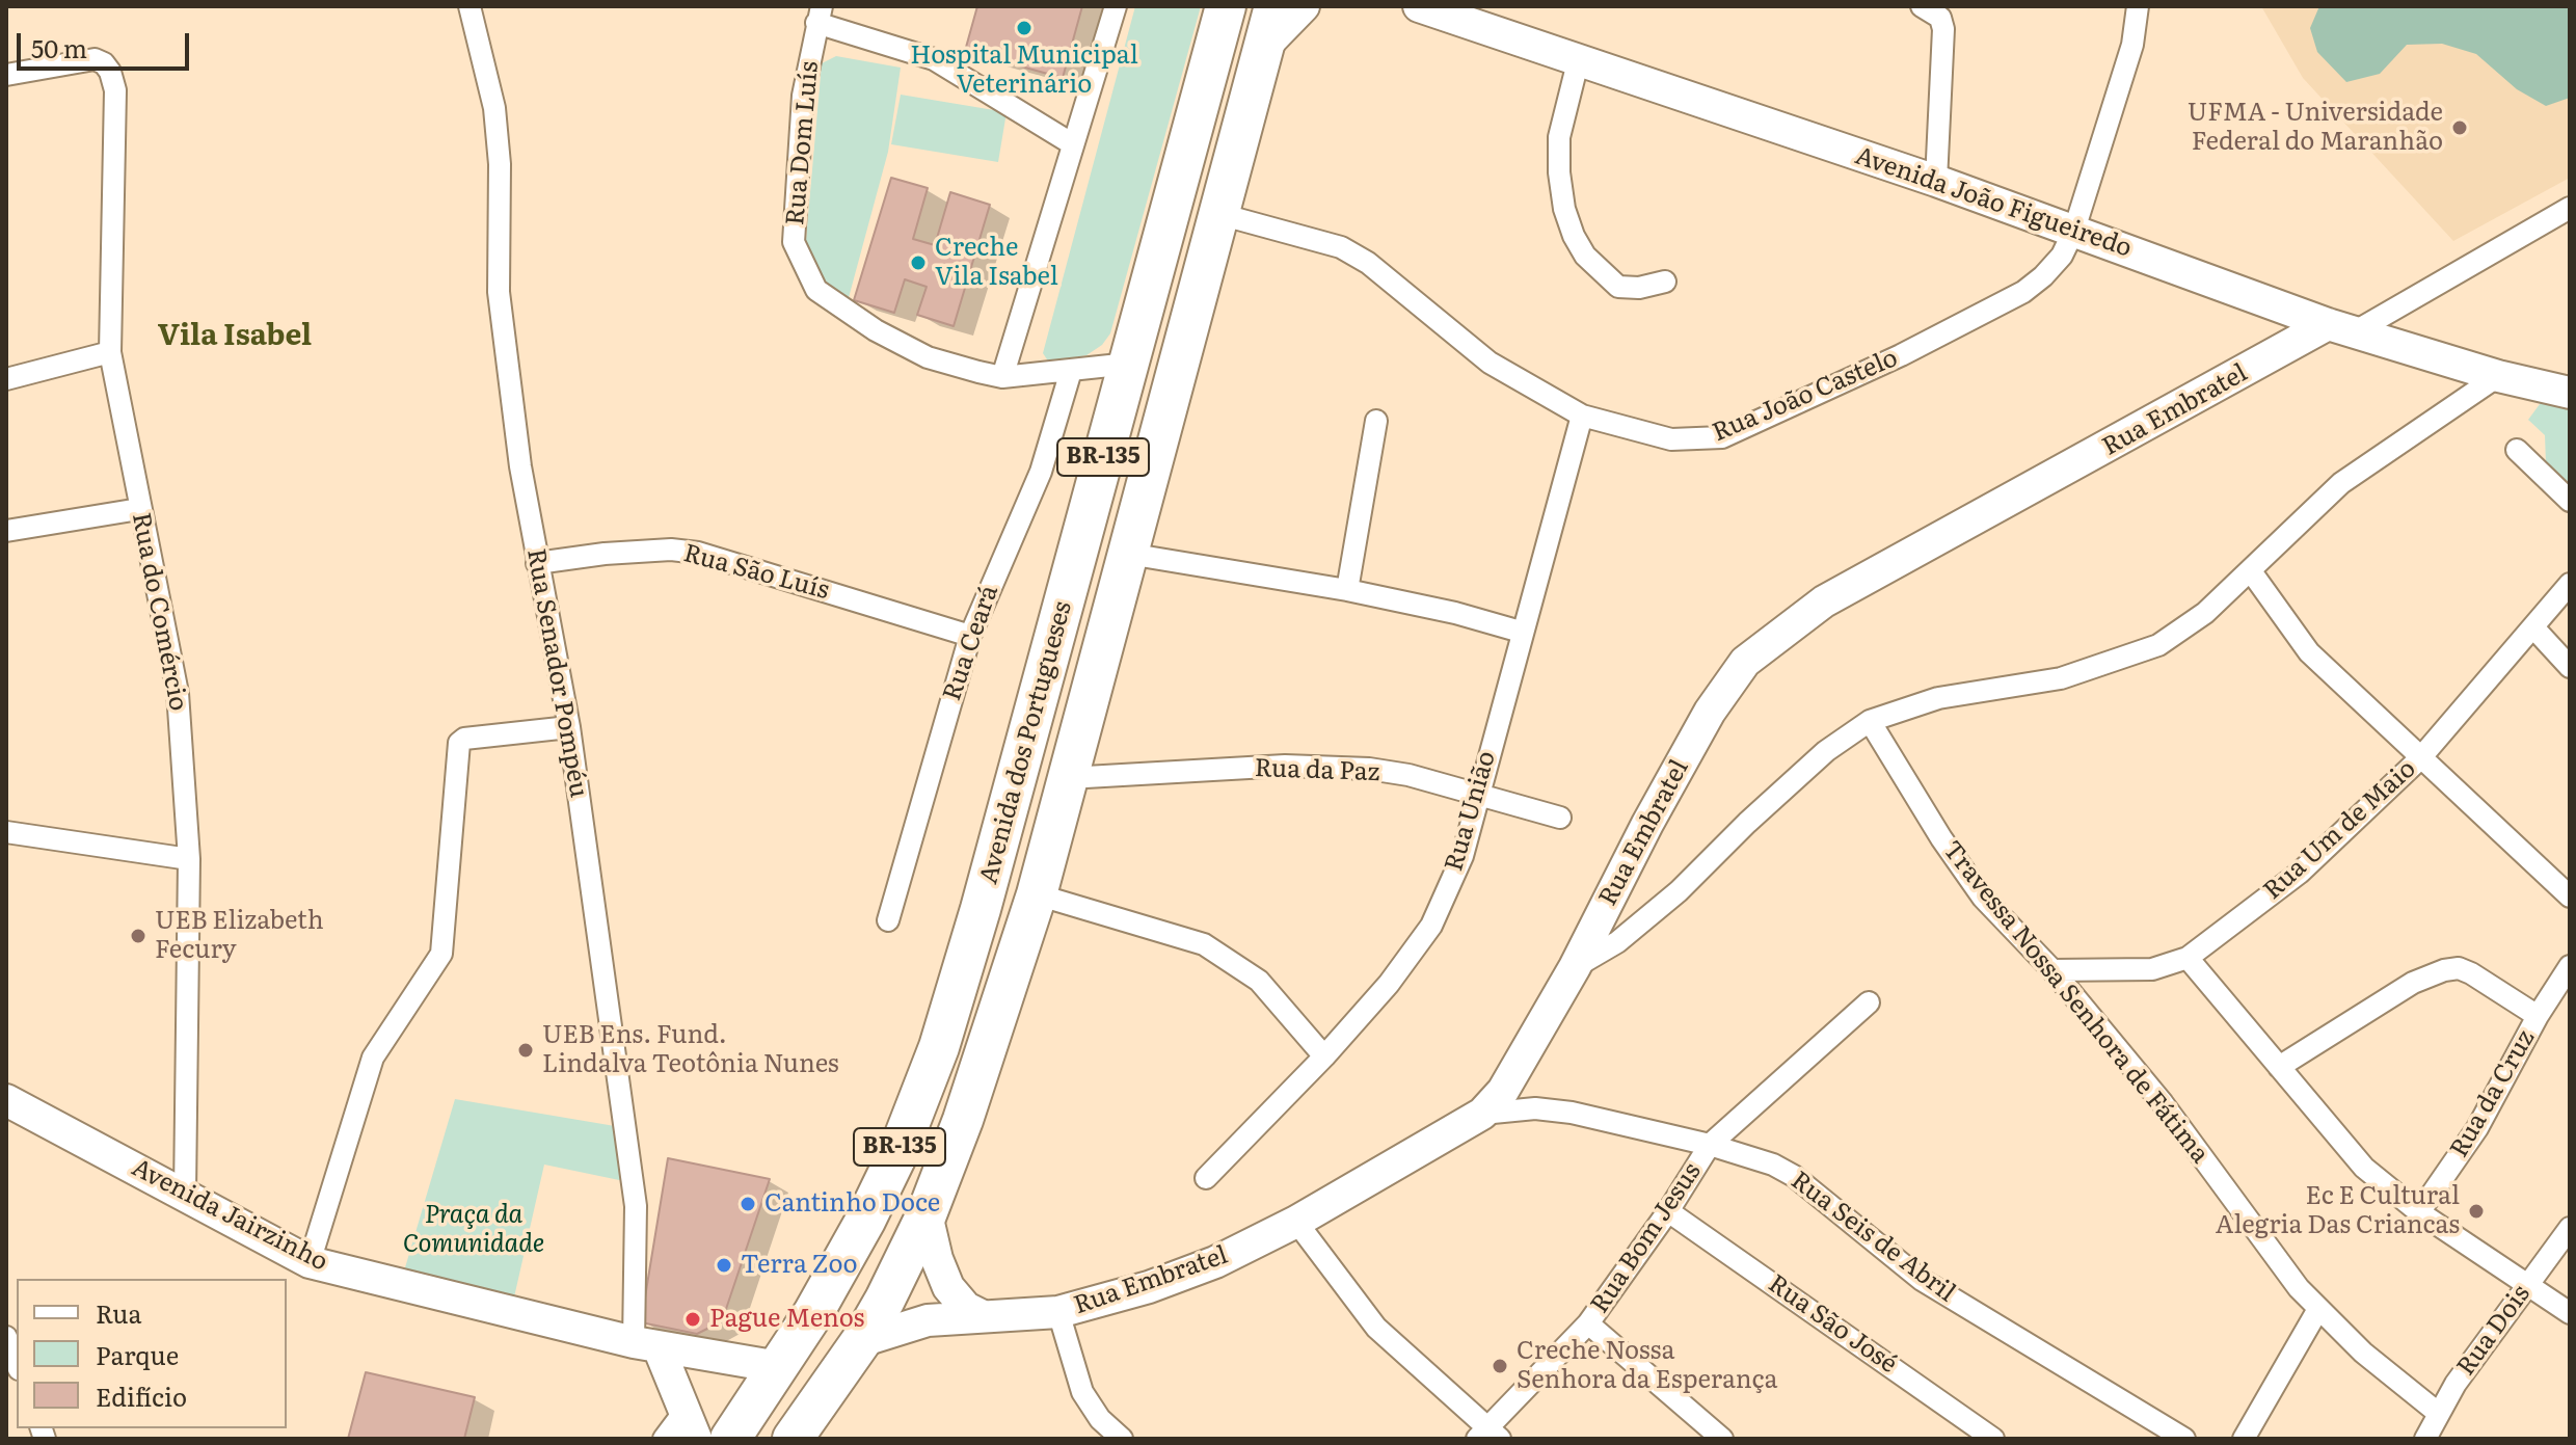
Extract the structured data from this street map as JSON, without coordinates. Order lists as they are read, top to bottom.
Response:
{
  "streets": {
    "highway": ["BR-135", "Avenida dos Portugueses"],
    "street": [
      "Rua Dom Luís",
      "Avenida João Figueiredo",
      "Rua João Castelo",
      "Rua Embratel",
      "Rua São Luís",
      "Rua do Comércio",
      "Rua Ceará",
      "Rua Senador Pompéu",
      "Rua da Paz",
      "Rua União",
      "Rua Um de Maio",
      "Travessa Nossa Senhora de Fátima",
      "Rua da Cruz",
      "Avenida Jairzinho",
      "Rua Seis de Abril",
      "Rua Bom Jesus",
      "Rua São José",
      "Rua Dois"
    ]
  },
  "crossings": [
    ["Rua Dom Luís", "Rua Ceará"],
    ["Rua Dom Luís", "Avenida dos Portugueses"],
    ["Avenida João Figueiredo", "Rua João Castelo"],
    ["Avenida João Figueiredo", "Rua Embratel"],
    ["Rua João Castelo", "Avenida dos Portugueses"],
    ["Rua João Castelo", "Rua União"],
    ["Rua Embratel", "Avenida dos Portugueses"],
    ["Rua Embratel", "Rua Seis de Abril"],
    ["Rua São Luís", "Rua Ceará"],
    ["Rua São Luís", "Rua Senador Pompéu"],
    ["Rua do Comércio", "Avenida Jairzinho"],
    ["Rua Senador Pompéu", "Avenida Jairzinho"],
    ["Avenida dos Portugueses", "Rua da Paz"],
    ["Avenida dos Portugueses", "Avenida Jairzinho"],
    ["Rua da Paz", "Rua União"],
    ["Rua Um de Maio", "Travessa Nossa Senhora de Fátima"],
    ["Travessa Nossa Senhora de Fátima", "Rua Dois"],
    ["Rua Seis de Abril", "Rua Bom Jesus"],
    ["Rua Bom Jesus", "Rua São José"]
  ],
  "districts": ["Vila Isabel"],
  "parks": ["Praça da Comunidade"],
  "places": [
    "Hospital Municipal Veterinário",
    "UFMA - Universidade Federal do Maranhão",
    "Creche Vila Isabel",
    "UEB Elizabeth Fecury",
    "UEB Ens. Fund. Lindalva Teotônia Nunes",
    "Cantinho Doce",
    "Ec E Cultural Alegria Das Criancas",
    "Terra Zoo",
    "Pague Menos",
    "Creche Nossa Senhora da Esperança"
  ],
  "legend": ["Rua", "Parque", "Edifício"],
  "scale_bar": "50 m"
}
